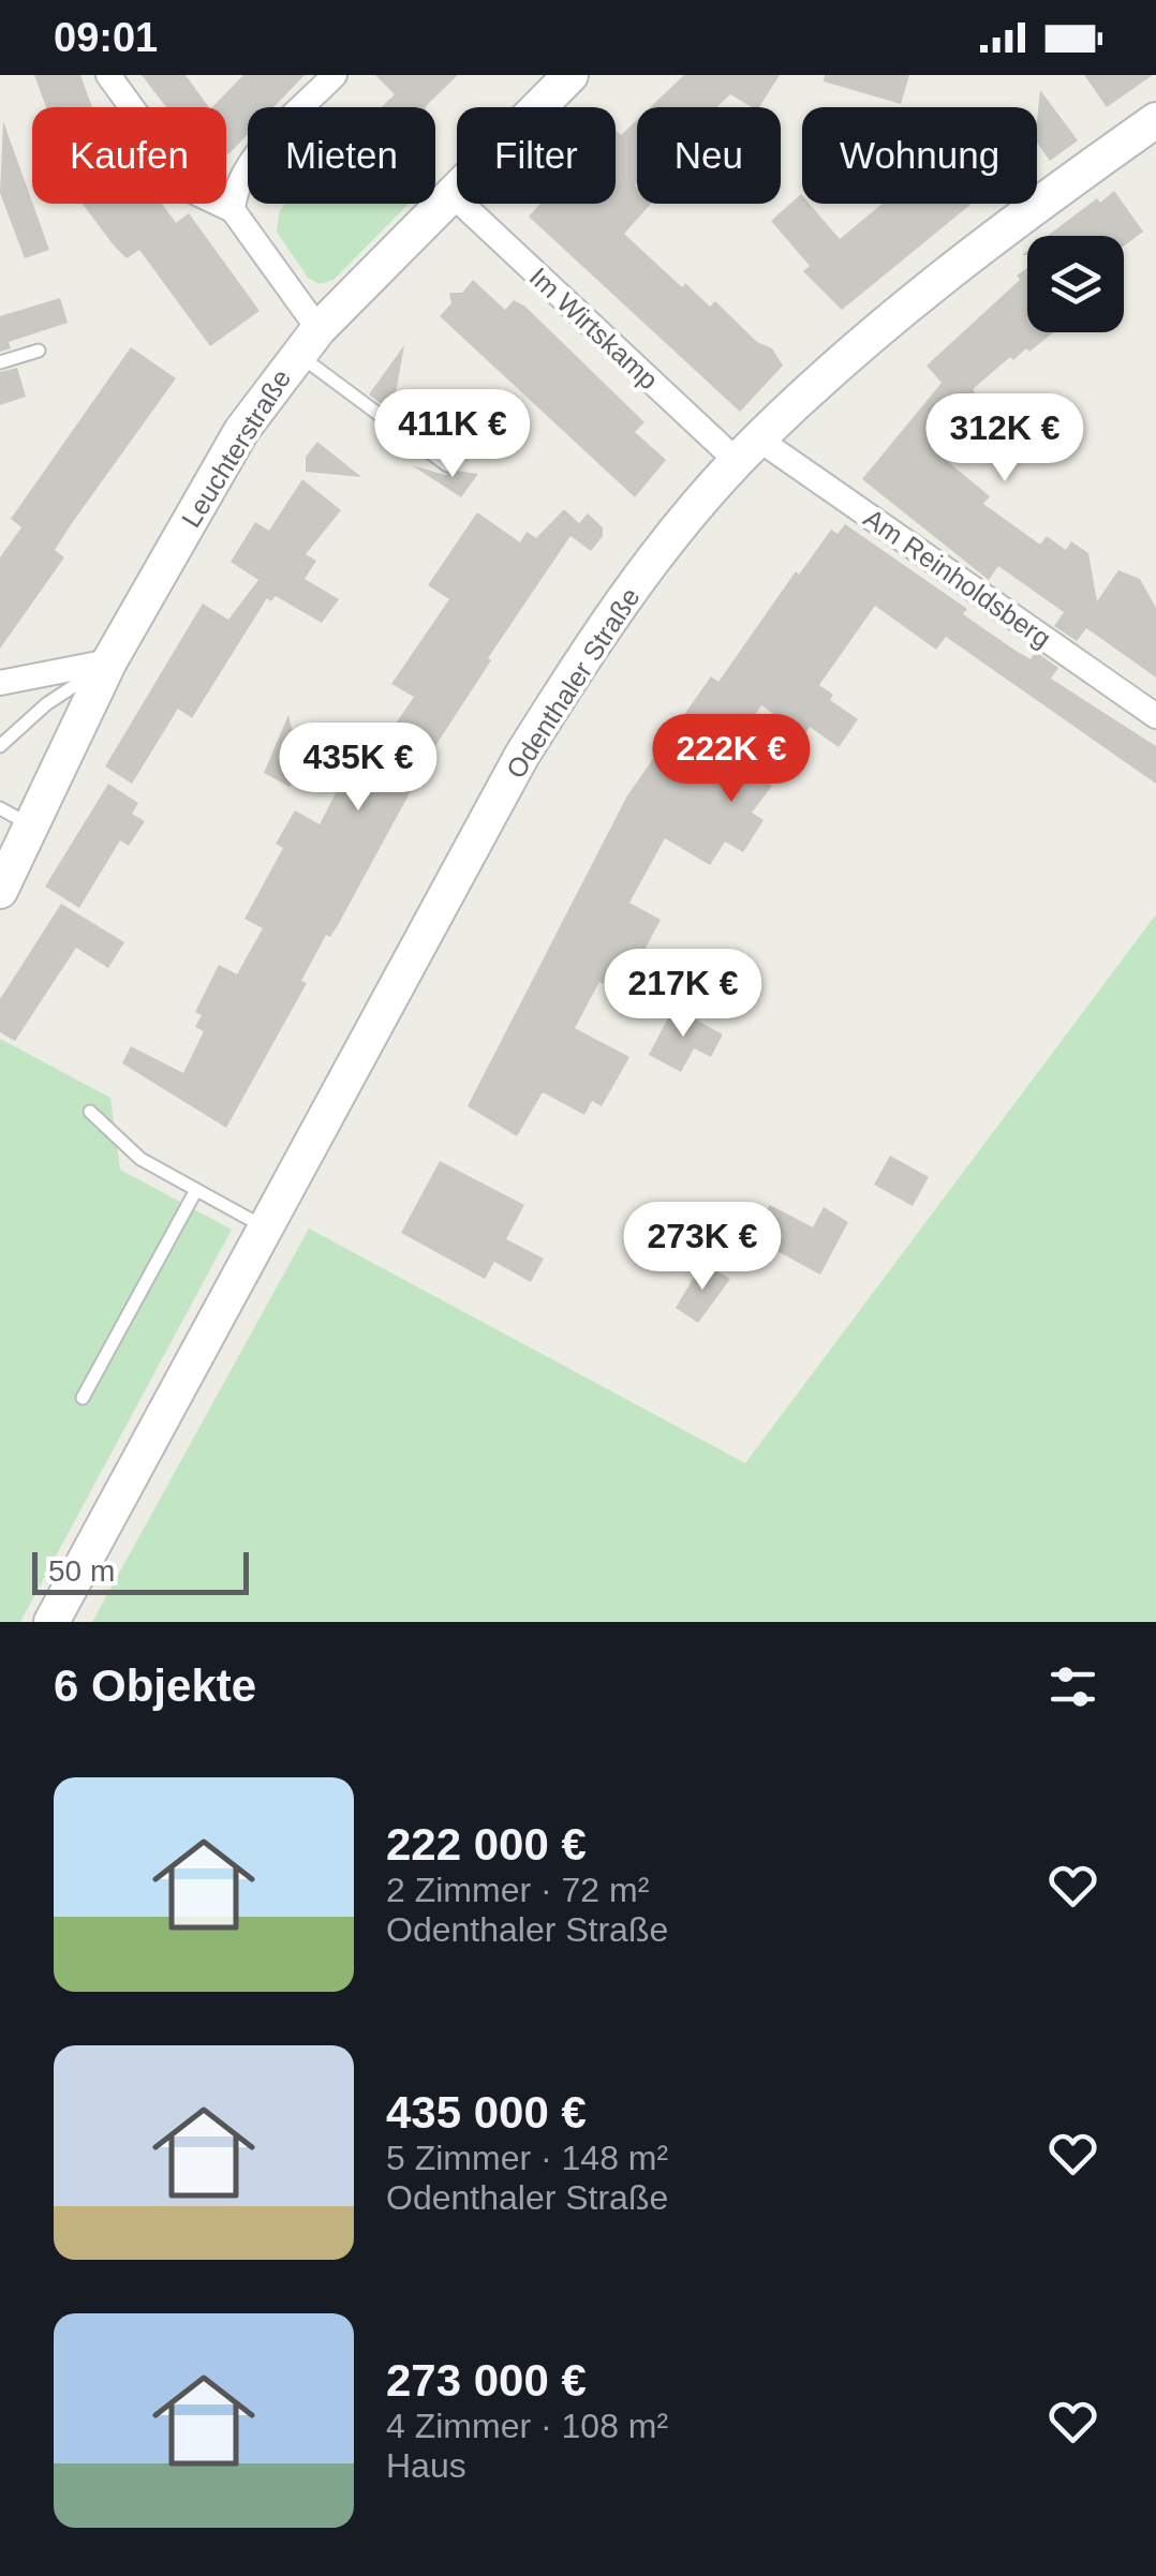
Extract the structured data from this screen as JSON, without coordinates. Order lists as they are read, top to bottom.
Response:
{
  "streets": {
    "main road": ["Leuchterstraße", "Odenthaler Straße"],
    "street": ["Im Wirtskamp", "Am Reinholdsberg"]
  },
  "crossings": [
    ["Im Wirtskamp", "Leuchterstraße"],
    ["Im Wirtskamp", "Am Reinholdsberg"],
    ["Im Wirtskamp", "Odenthaler Straße"],
    ["Am Reinholdsberg", "Odenthaler Straße"]
  ],
  "scale_bar": "50 m",
  "page": {
    "status": "09:01",
    "chip": [
      "Kaufen",
      "Mieten",
      "Filter",
      "Neu",
      "Wohnung"
    ],
    "price": [
      "411K €",
      "312K €",
      "222K €",
      "435K €",
      "217K €",
      "273K €"
    ],
    "scale": "50 m",
    "heading": "6 Objekte",
    "list": [
      {
        "name": "222 000 €",
        "note": "2 Zimmer · 72 m² · Odenthaler Straße"
      },
      {
        "name": "435 000 €",
        "note": "5 Zimmer · 148 m² · Odenthaler Straße"
      },
      {
        "name": "273 000 €",
        "note": "4 Zimmer · 108 m² · Haus"
      }
    ]
  }
}
